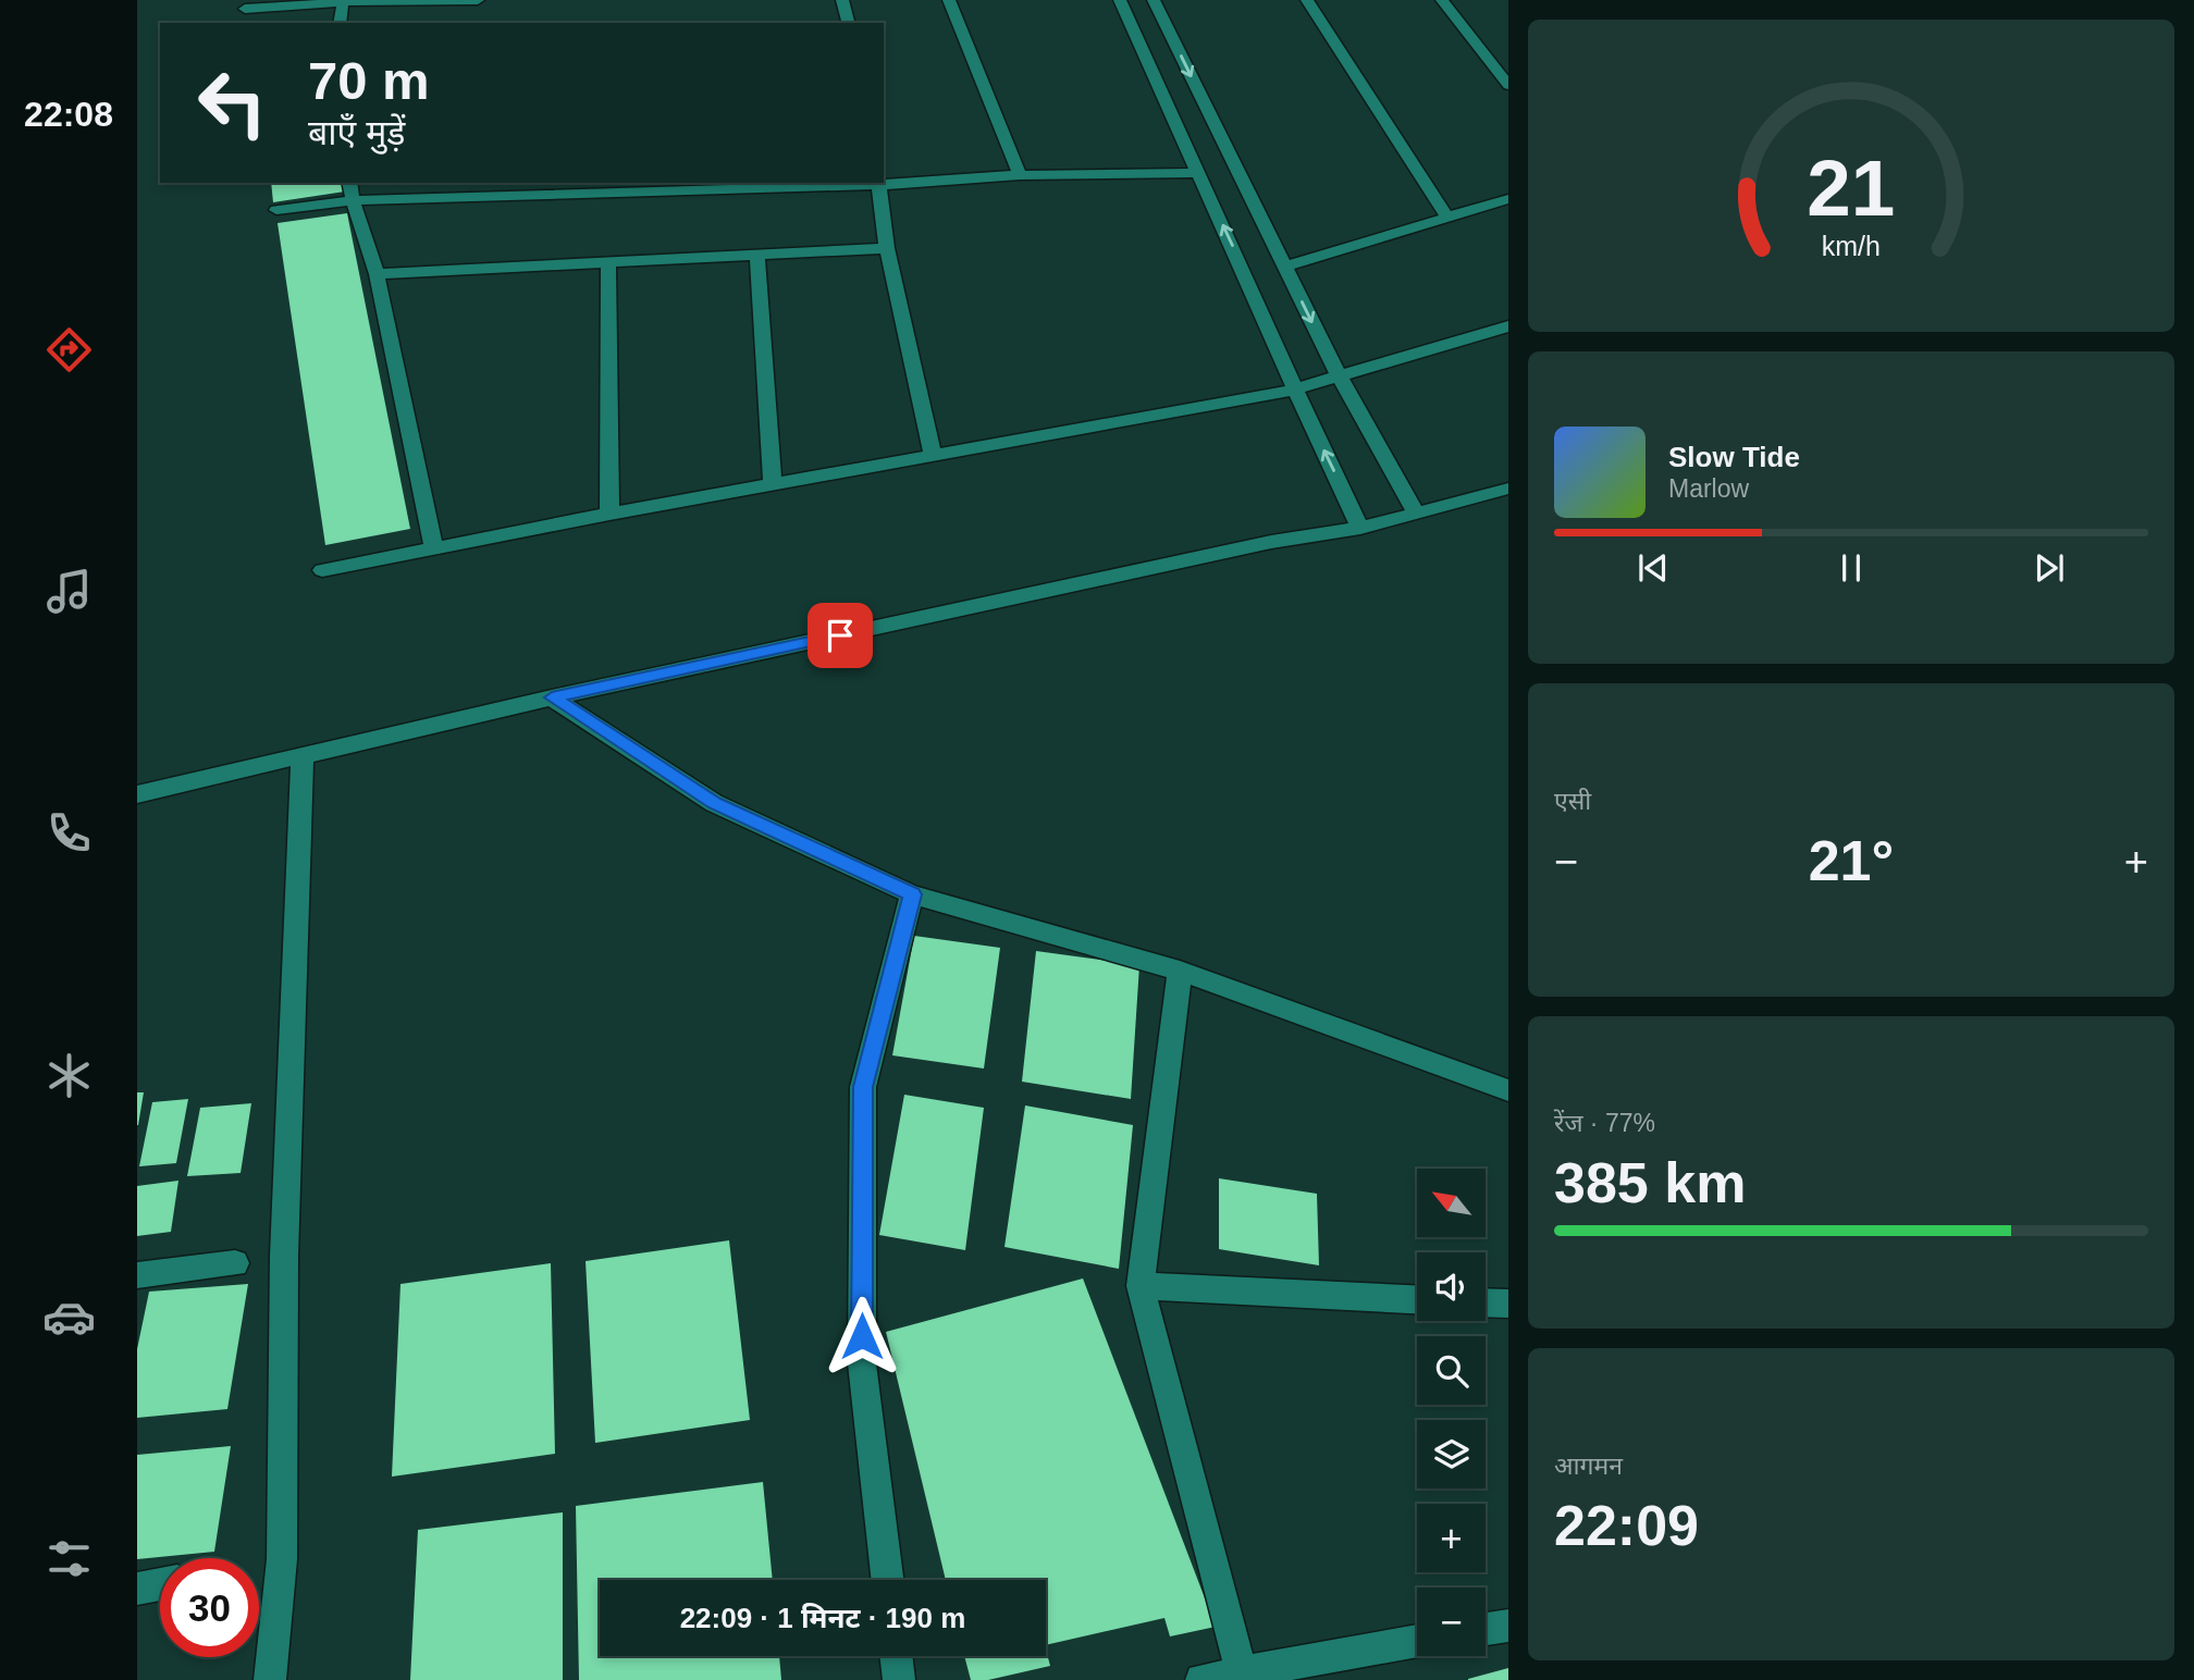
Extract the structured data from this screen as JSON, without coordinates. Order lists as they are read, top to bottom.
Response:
{
  "north": "top left",
  "page": {
    "tabs": "22:08",
    "turn": ["70 m", "बाएँ मुड़ें"],
    "song": ["Slow Tide", "Marlow"],
    "tile": [
      "एसी",
      ["रेंज · 77%", "385 km"],
      ["आगमन", "22:09"]
    ],
    "heat": ["−", "21°", "+"],
    "map_buttons": ["+", "−"],
    "limit": "30",
    "trip": "22:09 · 1 मिनट · 190 m",
    "gauge": ["21", "km/h"]
  }
}
